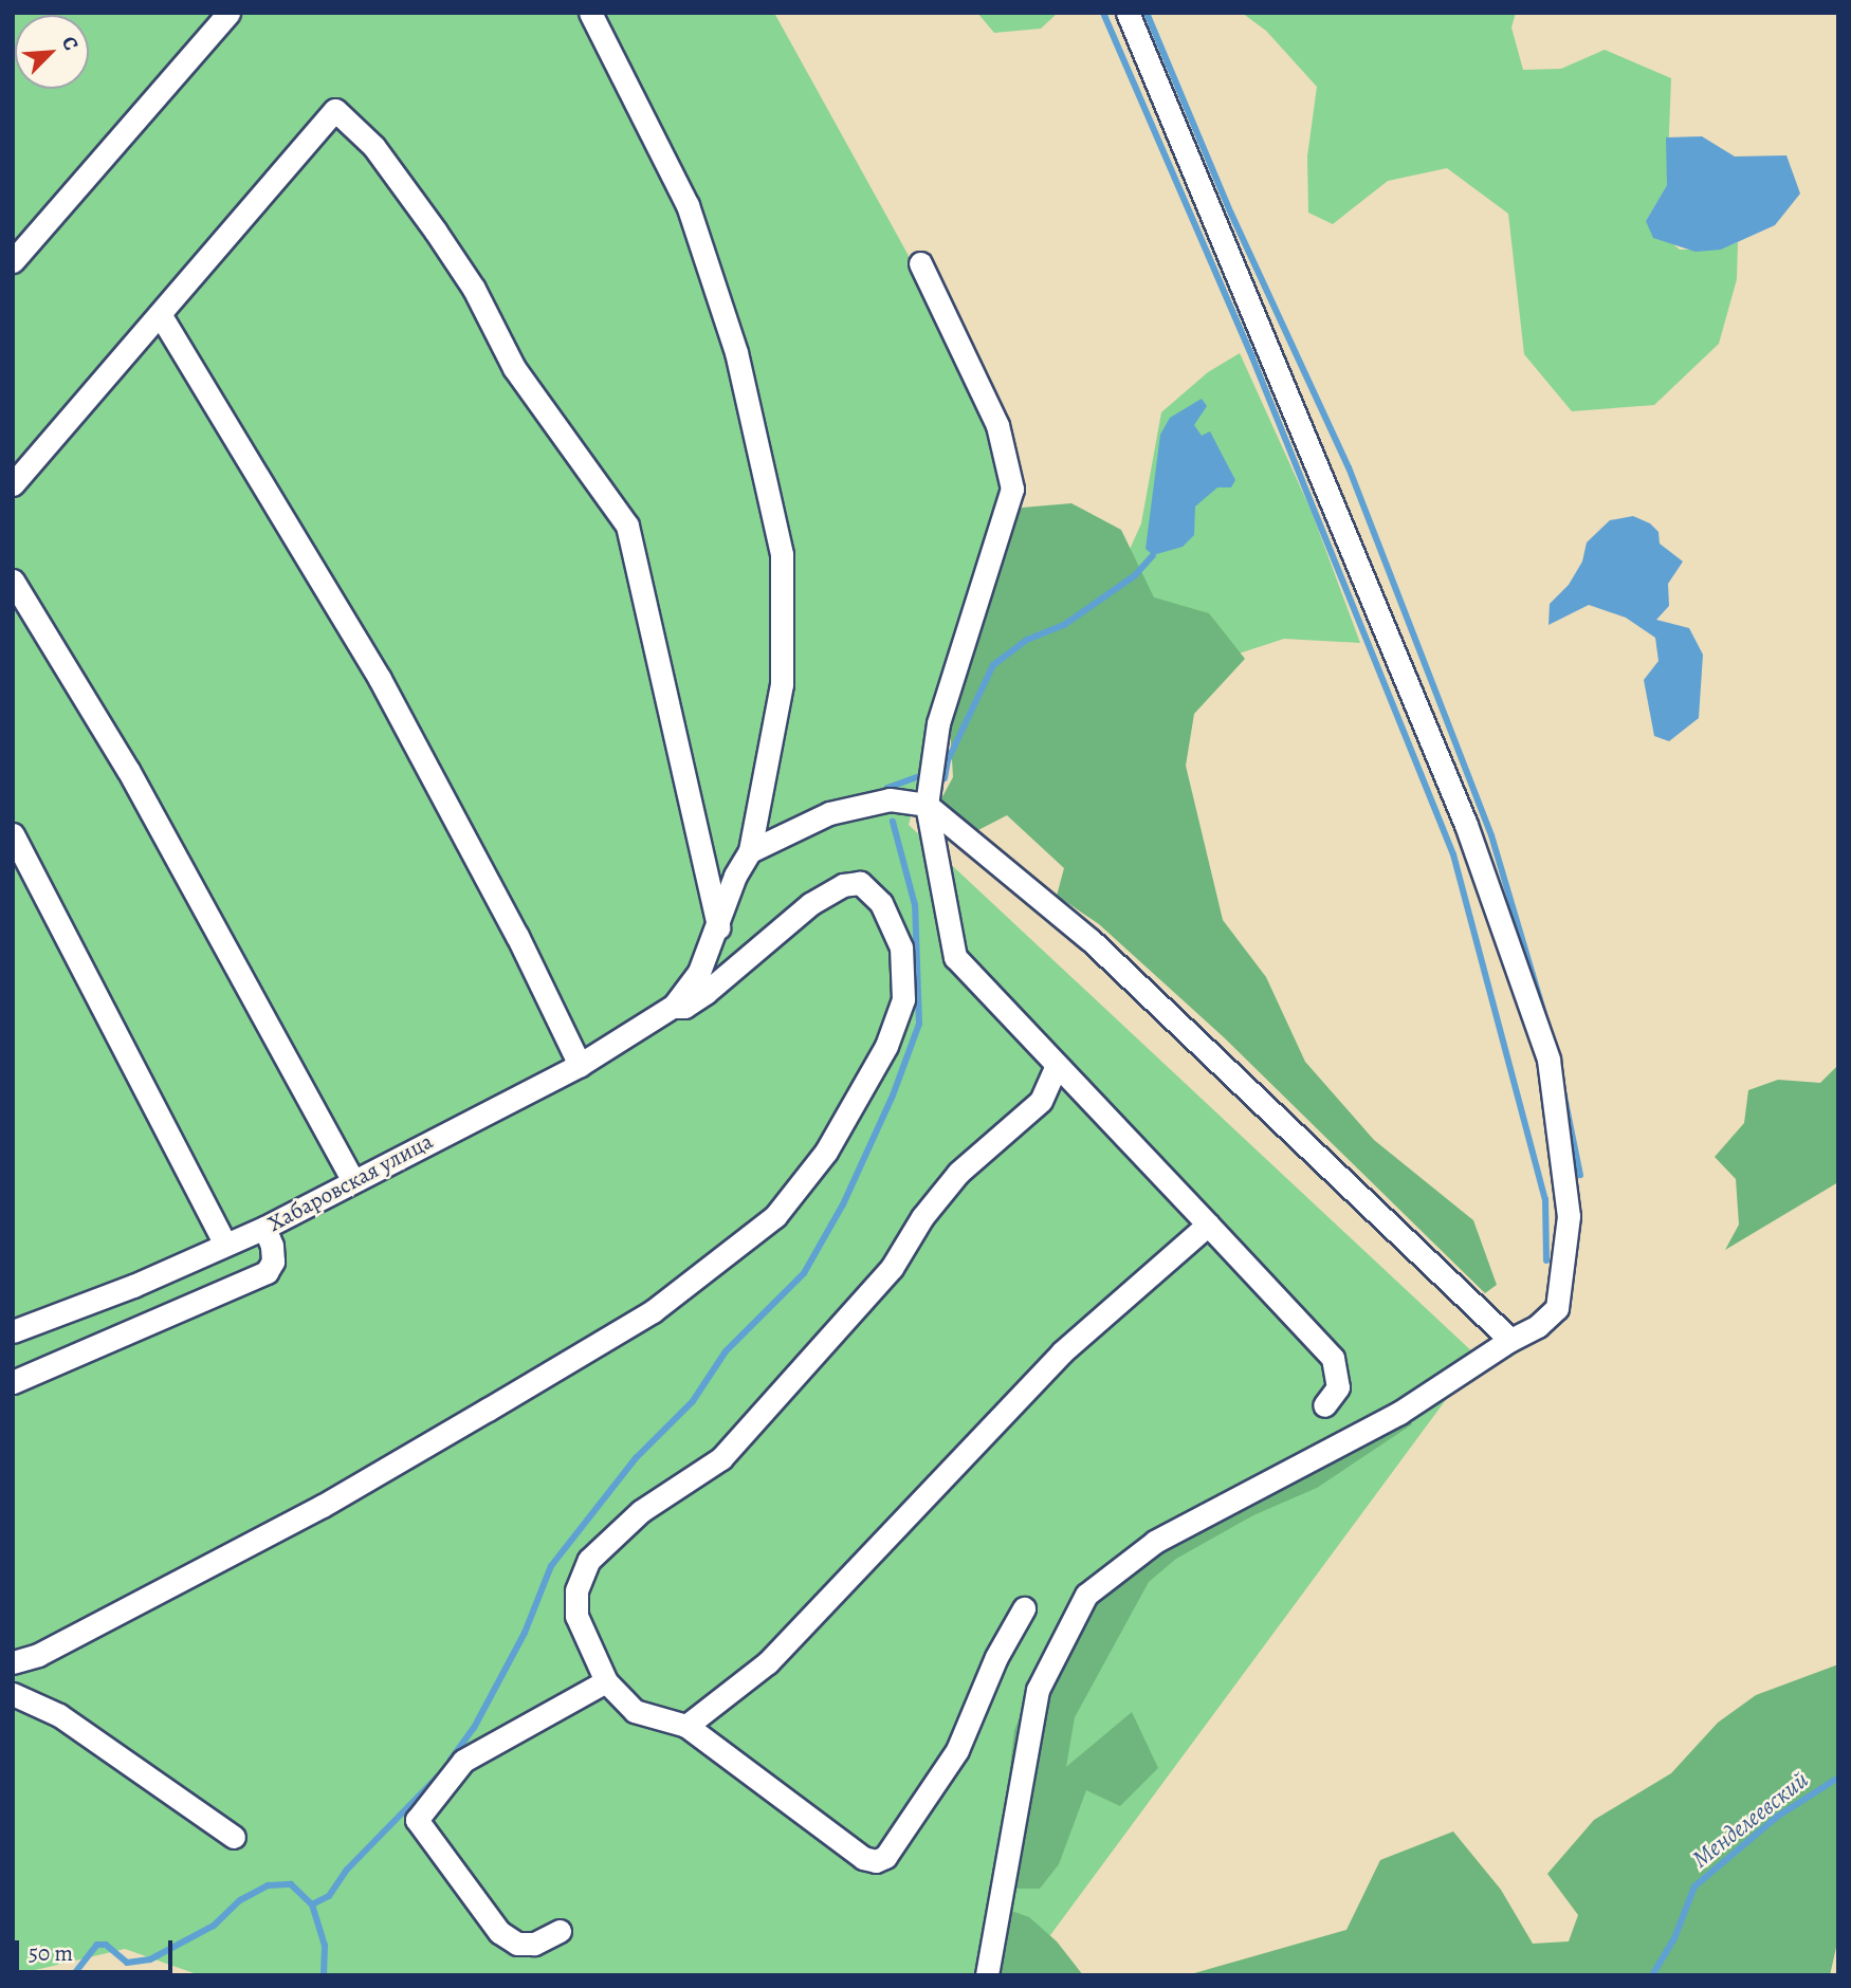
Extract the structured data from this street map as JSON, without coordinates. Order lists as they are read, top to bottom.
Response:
{
  "streets": {
    "street": ["Хабаровская улица"]
  },
  "water": ["Менделеевский"],
  "scale_bar": "50 m",
  "north": "top right"
}
